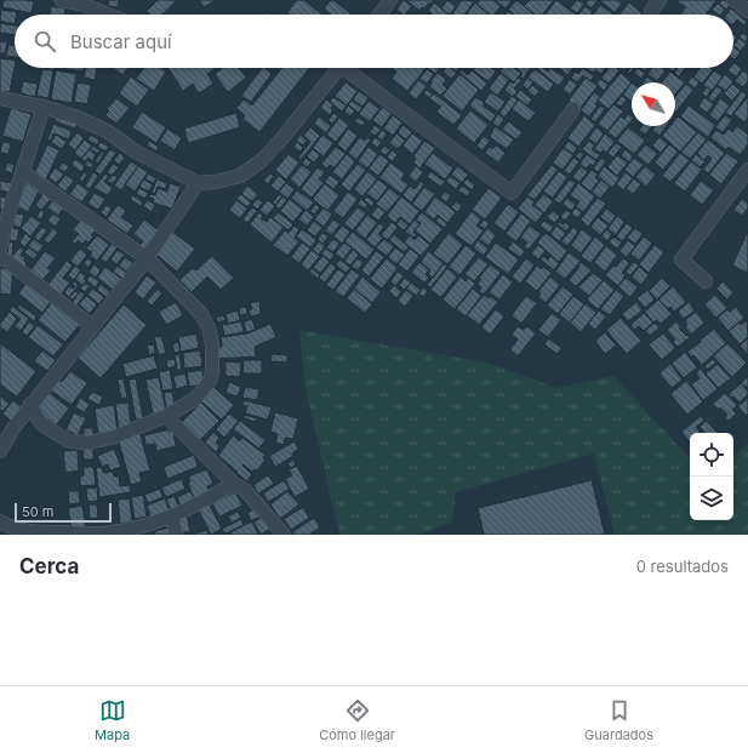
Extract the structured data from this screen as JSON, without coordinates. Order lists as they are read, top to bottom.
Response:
{
  "scale_bar": "50 m",
  "north": "top left",
  "page": {
    "search": "Buscar aquí",
    "scale": "50 m",
    "heading": ["Cerca", "0 resultados"],
    "nav": ["Mapa", "Cómo llegar", "Guardados"]
  }
}
